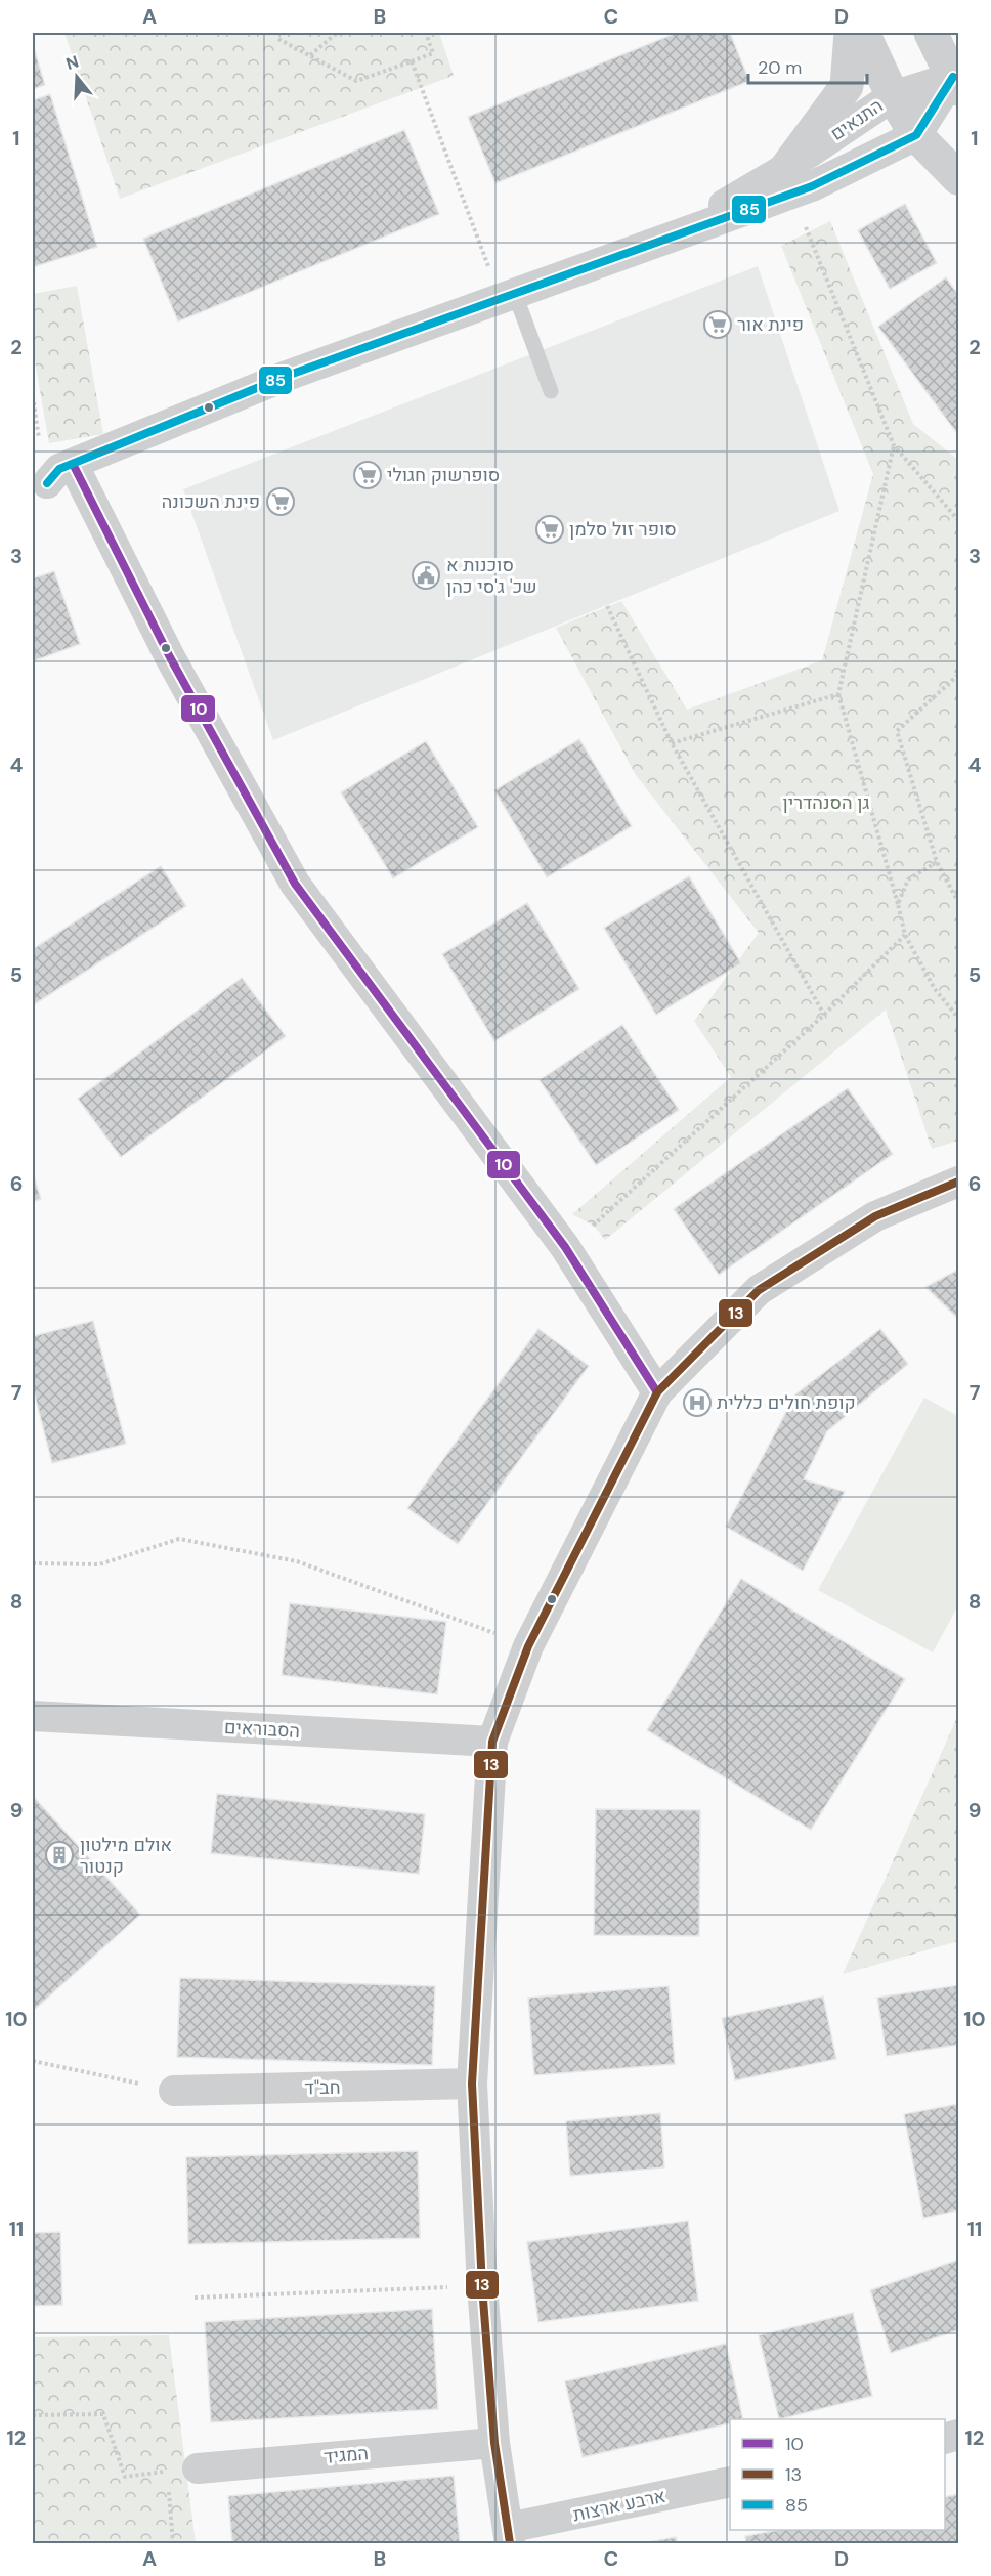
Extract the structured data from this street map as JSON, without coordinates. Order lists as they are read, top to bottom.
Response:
{
  "streets": {
    "street": [
      "התנאים",
      "הסבוראים",
      "חב\"ד",
      "המגיד",
      "ארבע ארצות"
    ]
  },
  "parks": ["גן הסנהדרין"],
  "places": {
    "supermarket": [
      "פינת אור",
      "סופרשוק חגולי",
      "פינת השכונה",
      "סופר זול סלמן"
    ],
    "public building": ["סוכנות א שכ' ג'סי כהן"],
    "hospital": ["קופת חולים כללית"],
    "building": ["אולם מילטון קנטור"]
  },
  "lines": ["transit line 85", "transit line 10", "transit line 13"],
  "legend": ["10", "13", "85"],
  "scale_bar": "20 m",
  "north": "top",
  "grid": {
    "columns": [
      "A",
      "B",
      "C",
      "D"
    ],
    "rows": [
      "1",
      "2",
      "3",
      "4",
      "5",
      "6",
      "7",
      "8",
      "9",
      "10",
      "11",
      "12"
    ]
  }
}
